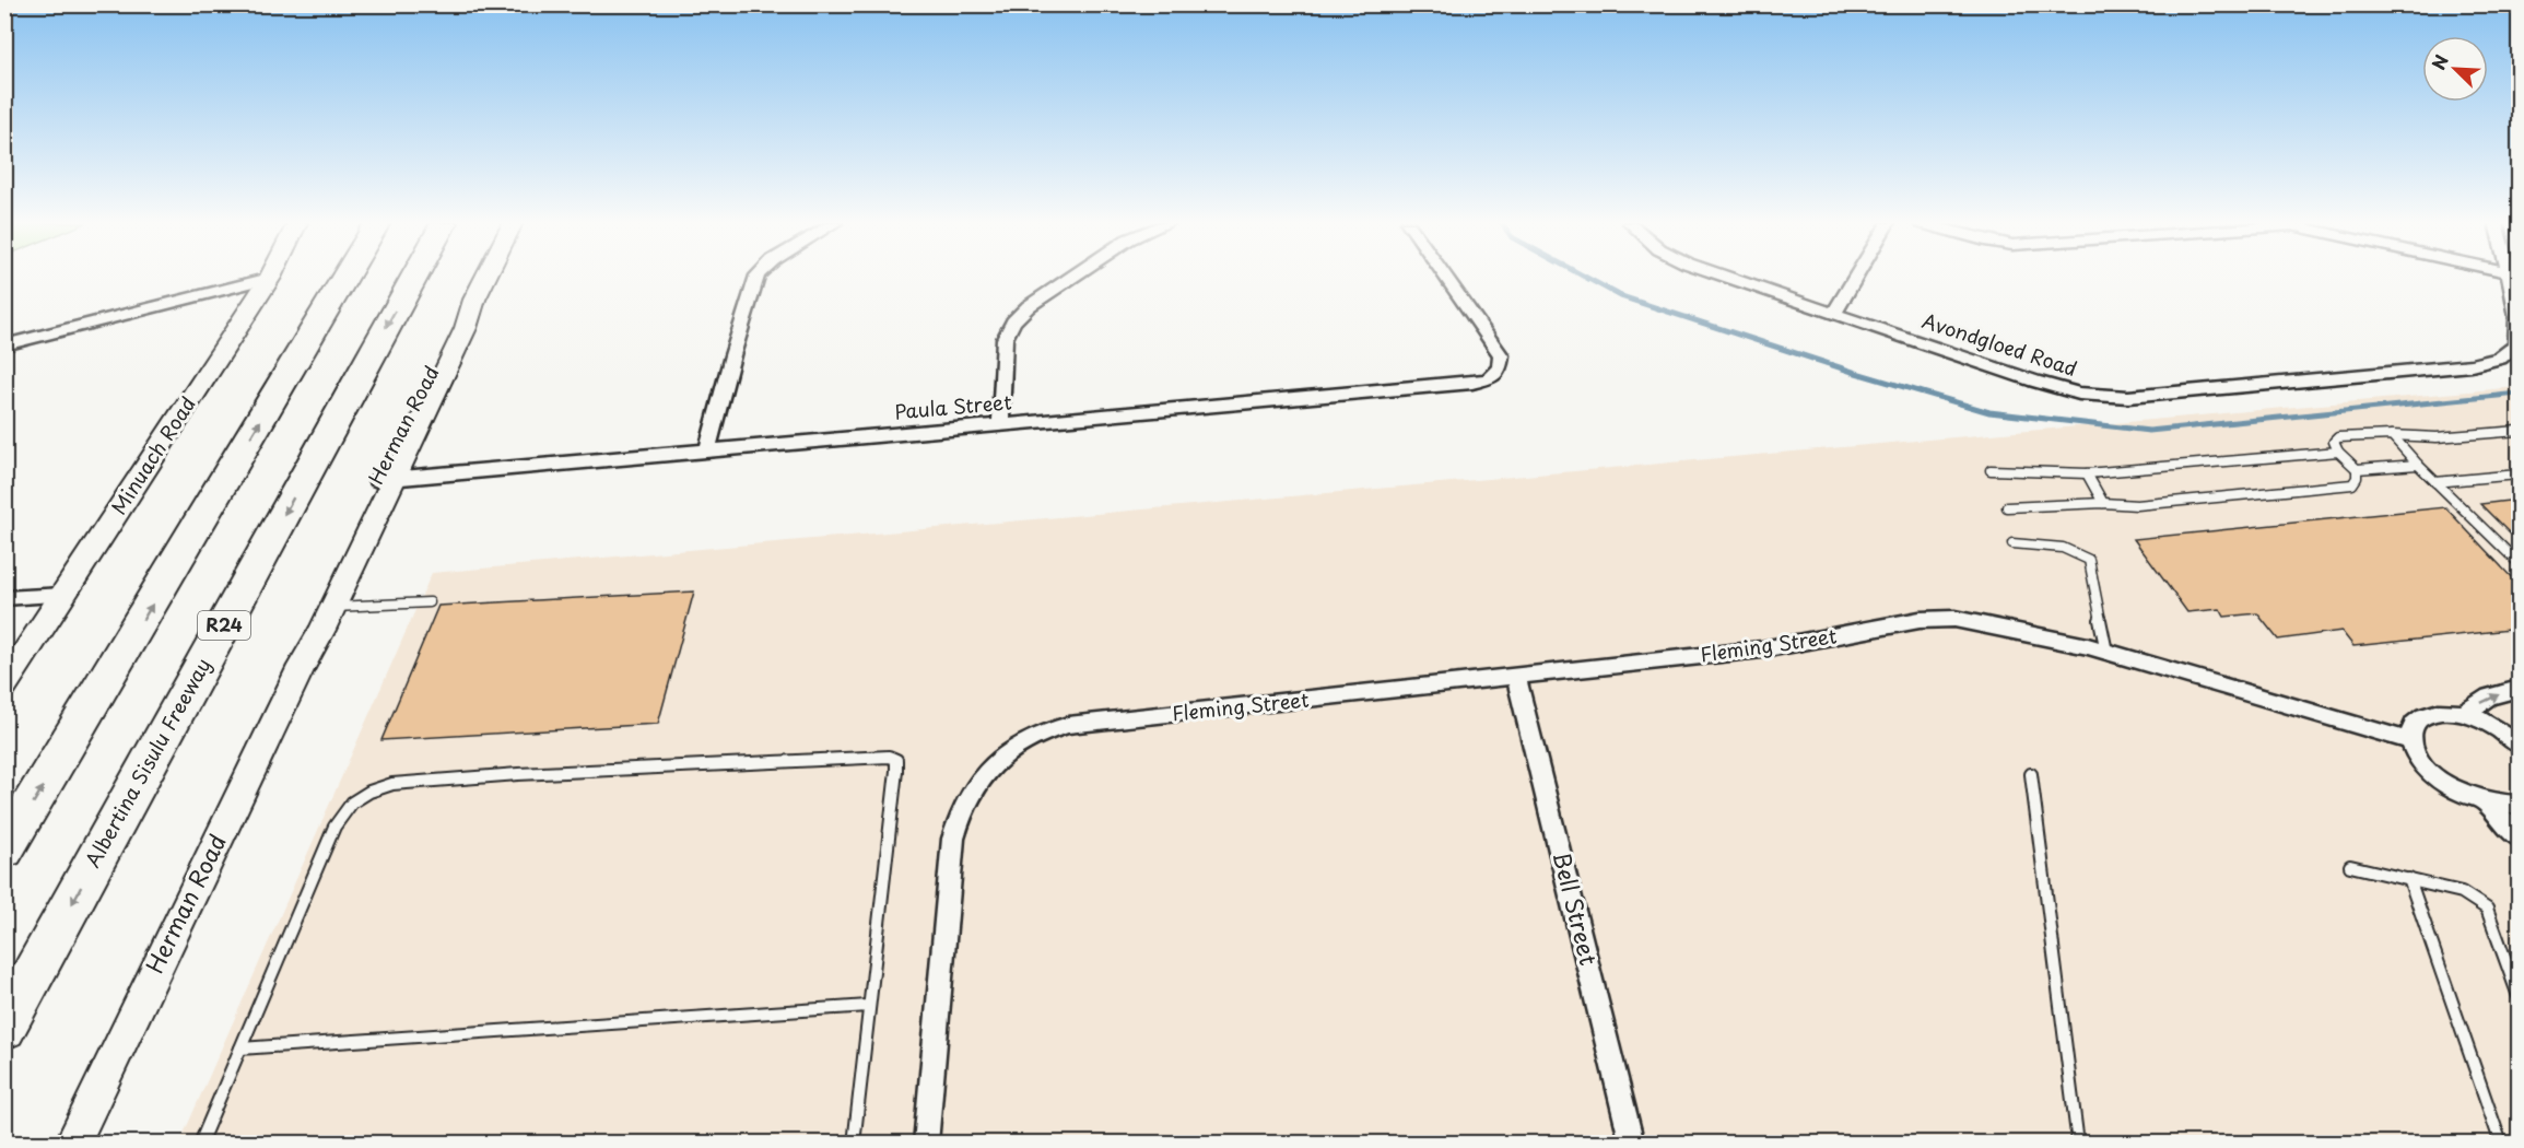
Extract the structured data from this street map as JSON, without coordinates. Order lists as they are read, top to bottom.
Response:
{
  "streets": {
    "highway": ["R24", "Albertina Sisulu Freeway"],
    "main road": ["Herman Road", "Minuach Road"],
    "street": [
      "Avondgloed Road",
      "Paula Street",
      "Fleming Street",
      "Bell Street"
    ]
  },
  "crossings": [
    ["Paula Street", "Herman Road"],
    ["Fleming Street", "Bell Street"]
  ],
  "north": "top left"
}
